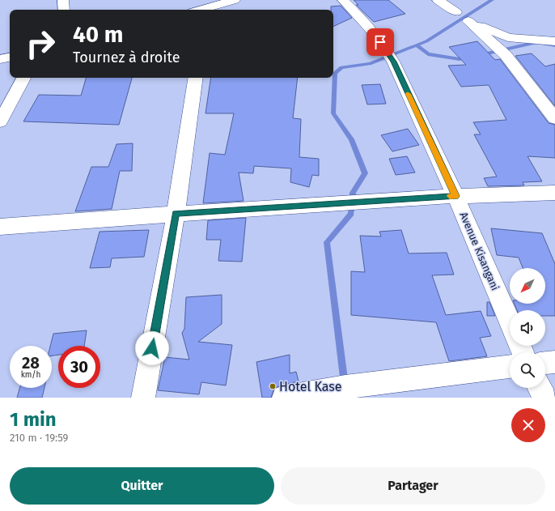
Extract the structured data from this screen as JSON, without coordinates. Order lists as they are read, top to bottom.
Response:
{
  "streets": {
    "street": ["Avenue Kisangani"]
  },
  "places": ["Hotel Kase"],
  "north": "bottom left",
  "page": {
    "turn": ["40 m", "Tournez à droite"],
    "speed": "28 km/h",
    "limit": "30",
    "heading": ["1 min", "210 m · 19:59"],
    "buttons": ["Quitter", "Partager"]
  }
}
